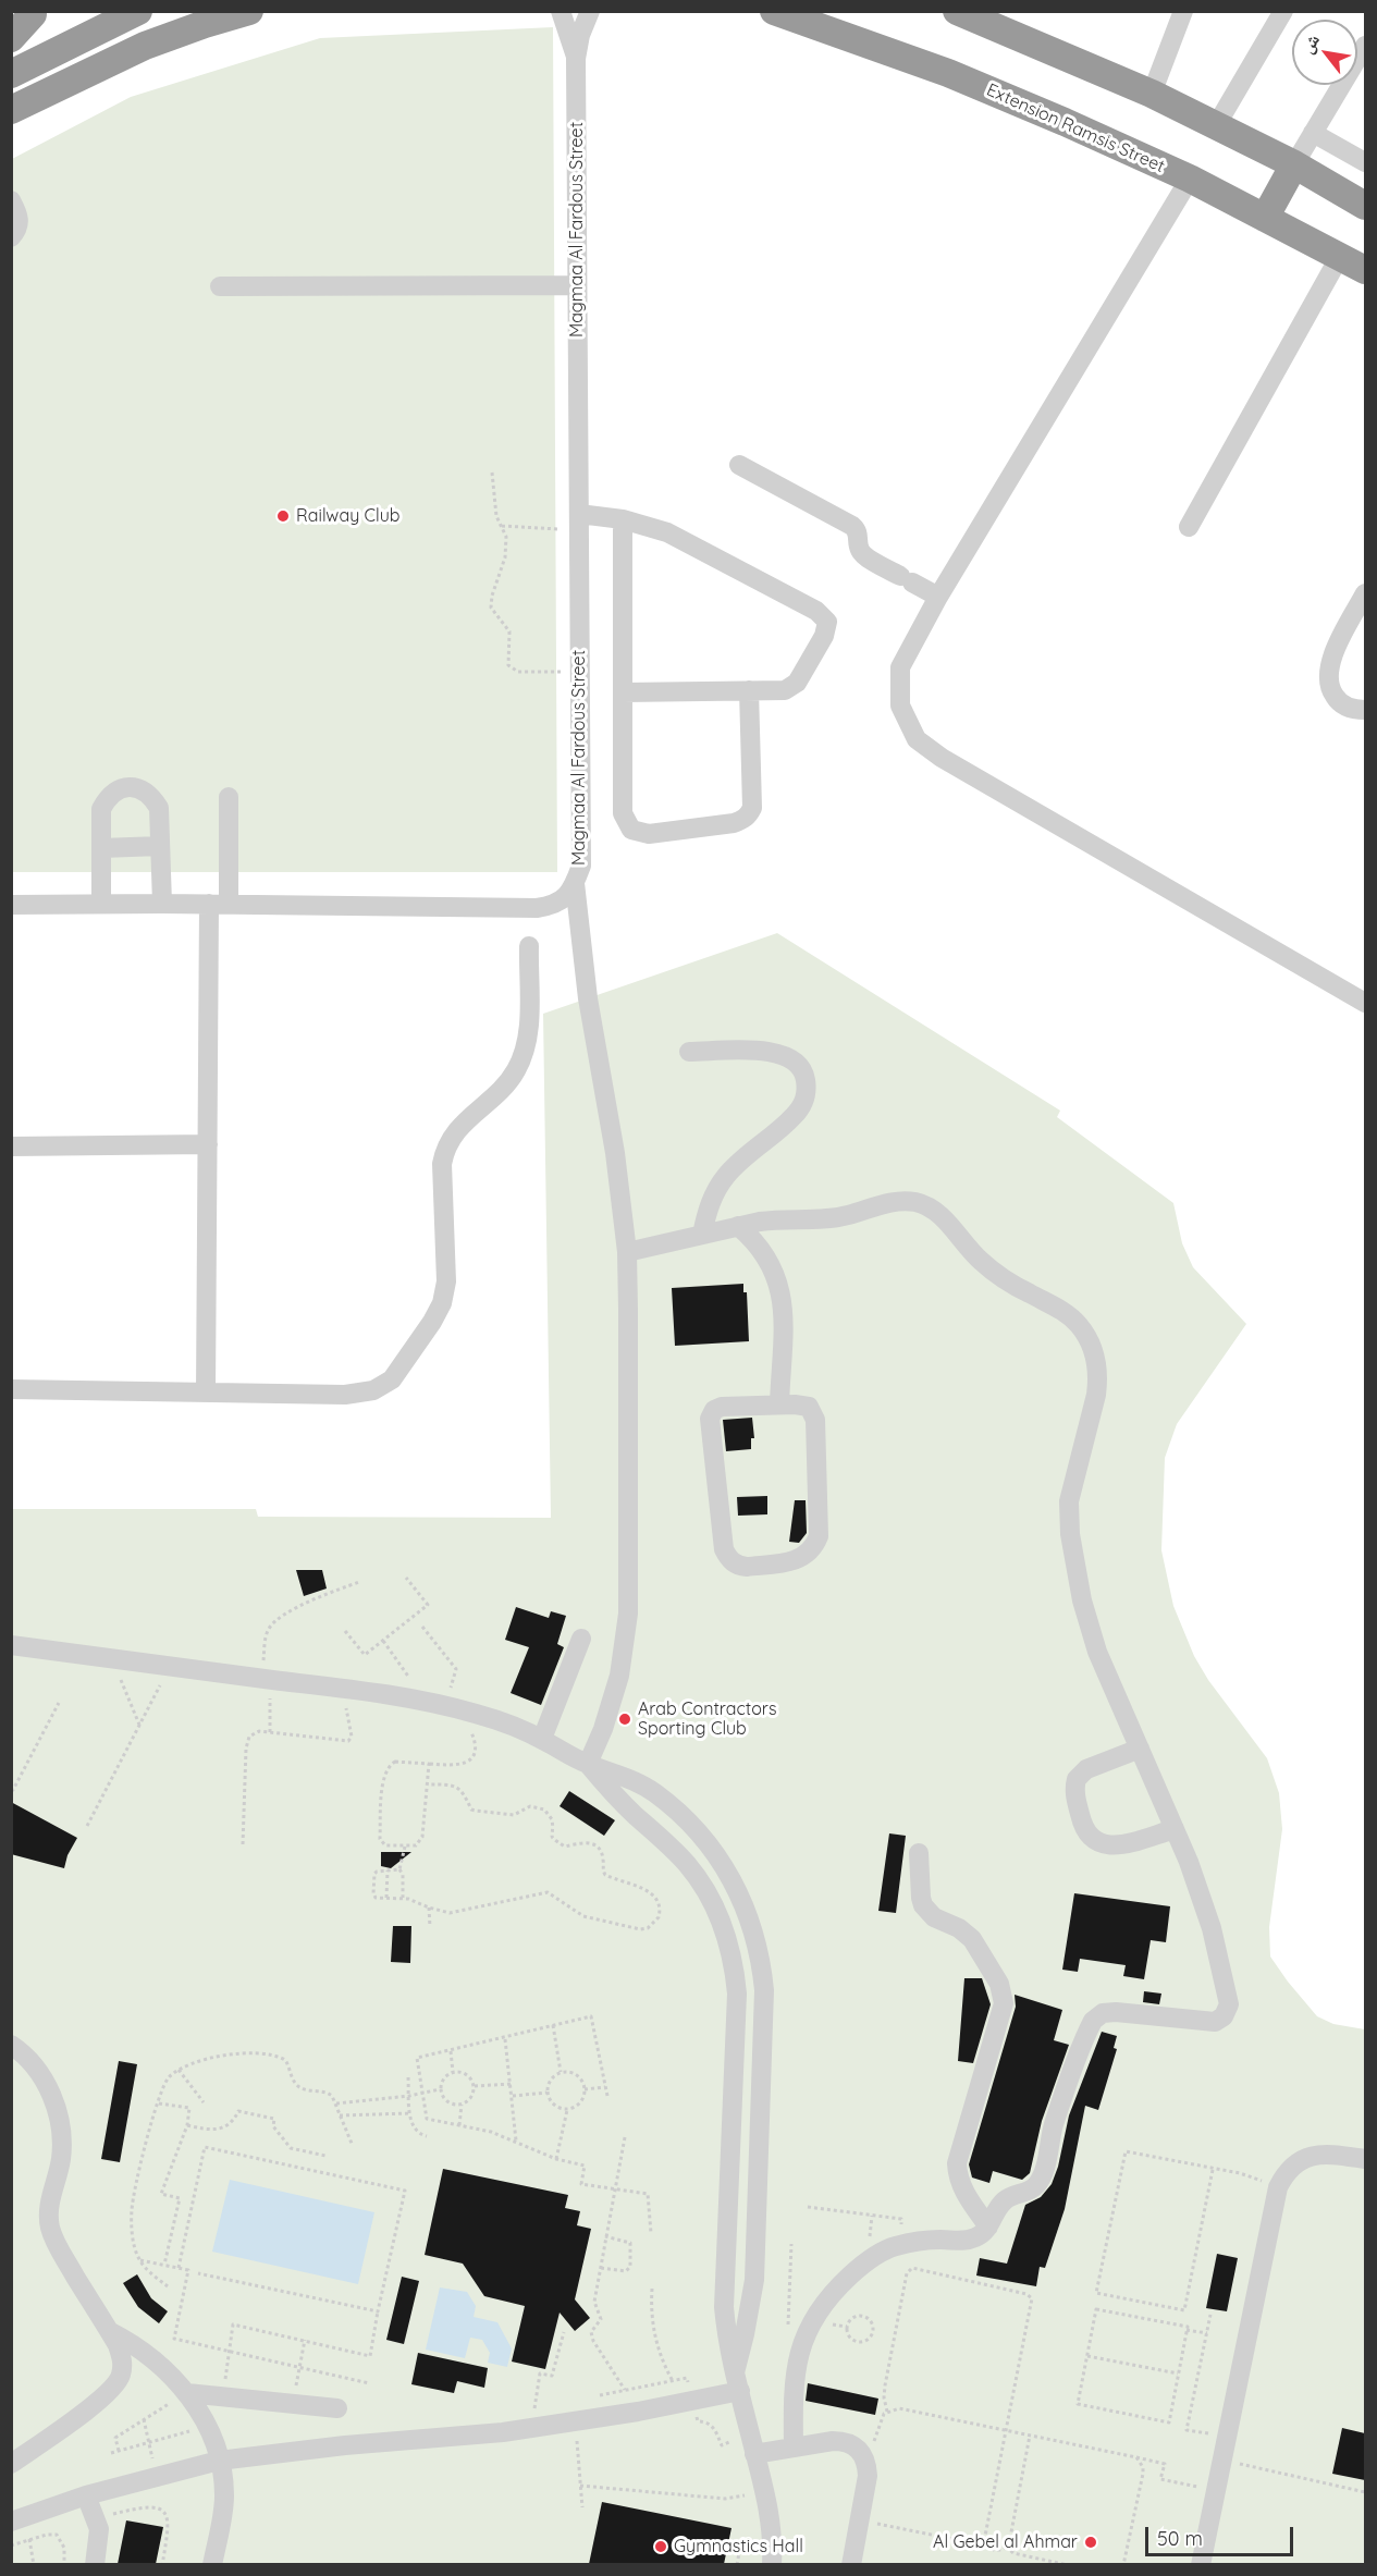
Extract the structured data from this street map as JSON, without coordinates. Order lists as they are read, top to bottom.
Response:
{
  "streets": {
    "highway": ["Extension Ramsis Street"],
    "street": ["Magmaa Al Fardous Street"]
  },
  "places": [
    "Railway Club",
    "Arab Contractors Sporting Club",
    "Al Gebel al Ahmar",
    "Gymnastics Hall"
  ],
  "scale_bar": "50 m",
  "north": "top left"
}
